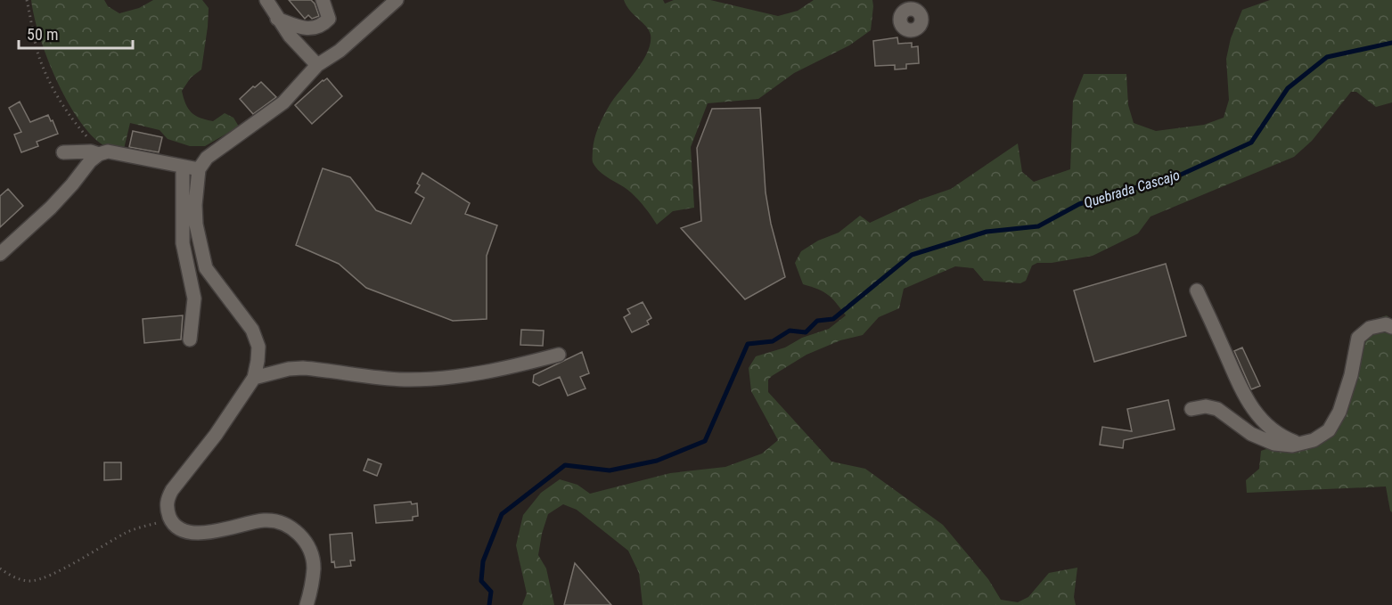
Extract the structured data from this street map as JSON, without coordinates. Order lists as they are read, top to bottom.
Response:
{
  "water": ["Quebrada Cascajo"],
  "scale_bar": "50 m"
}
